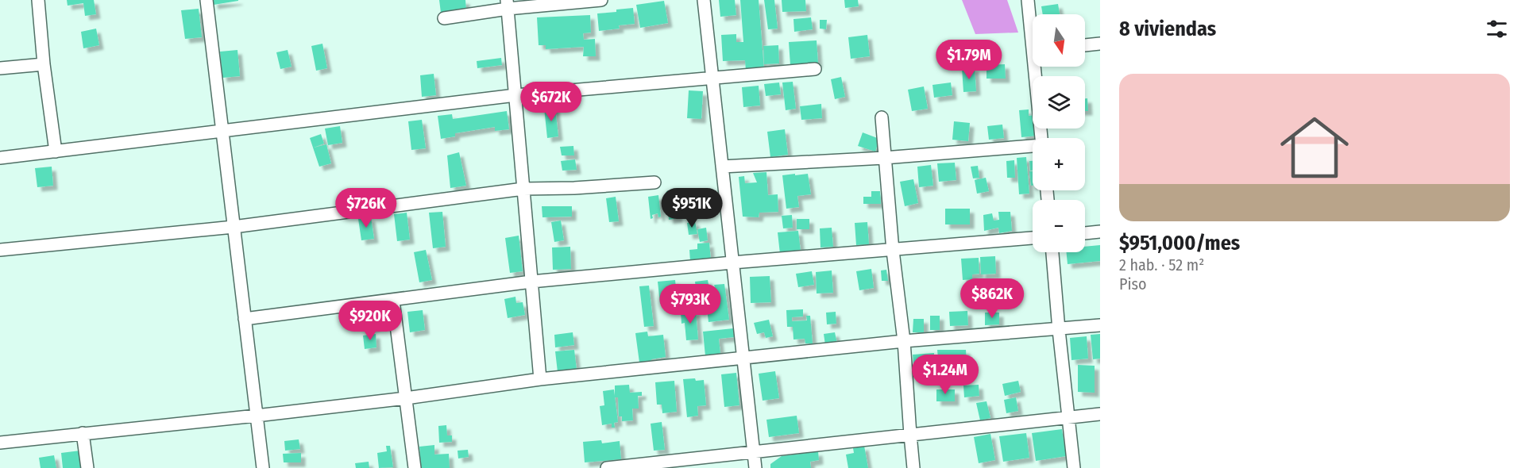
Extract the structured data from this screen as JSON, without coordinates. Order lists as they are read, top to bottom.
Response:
{
  "north": "bottom",
  "page": {
    "heading": "8 viviendas",
    "map_buttons": ["+", "−"],
    "price": [
      "$1.79M",
      "$672K",
      "$726K",
      "$951K",
      "$862K",
      "$793K",
      "$920K",
      "$1.24M"
    ],
    "list": [
      {
        "name": "$951,000/mes",
        "note": "2 hab. · 52 m² · Piso"
      }
    ]
  }
}
